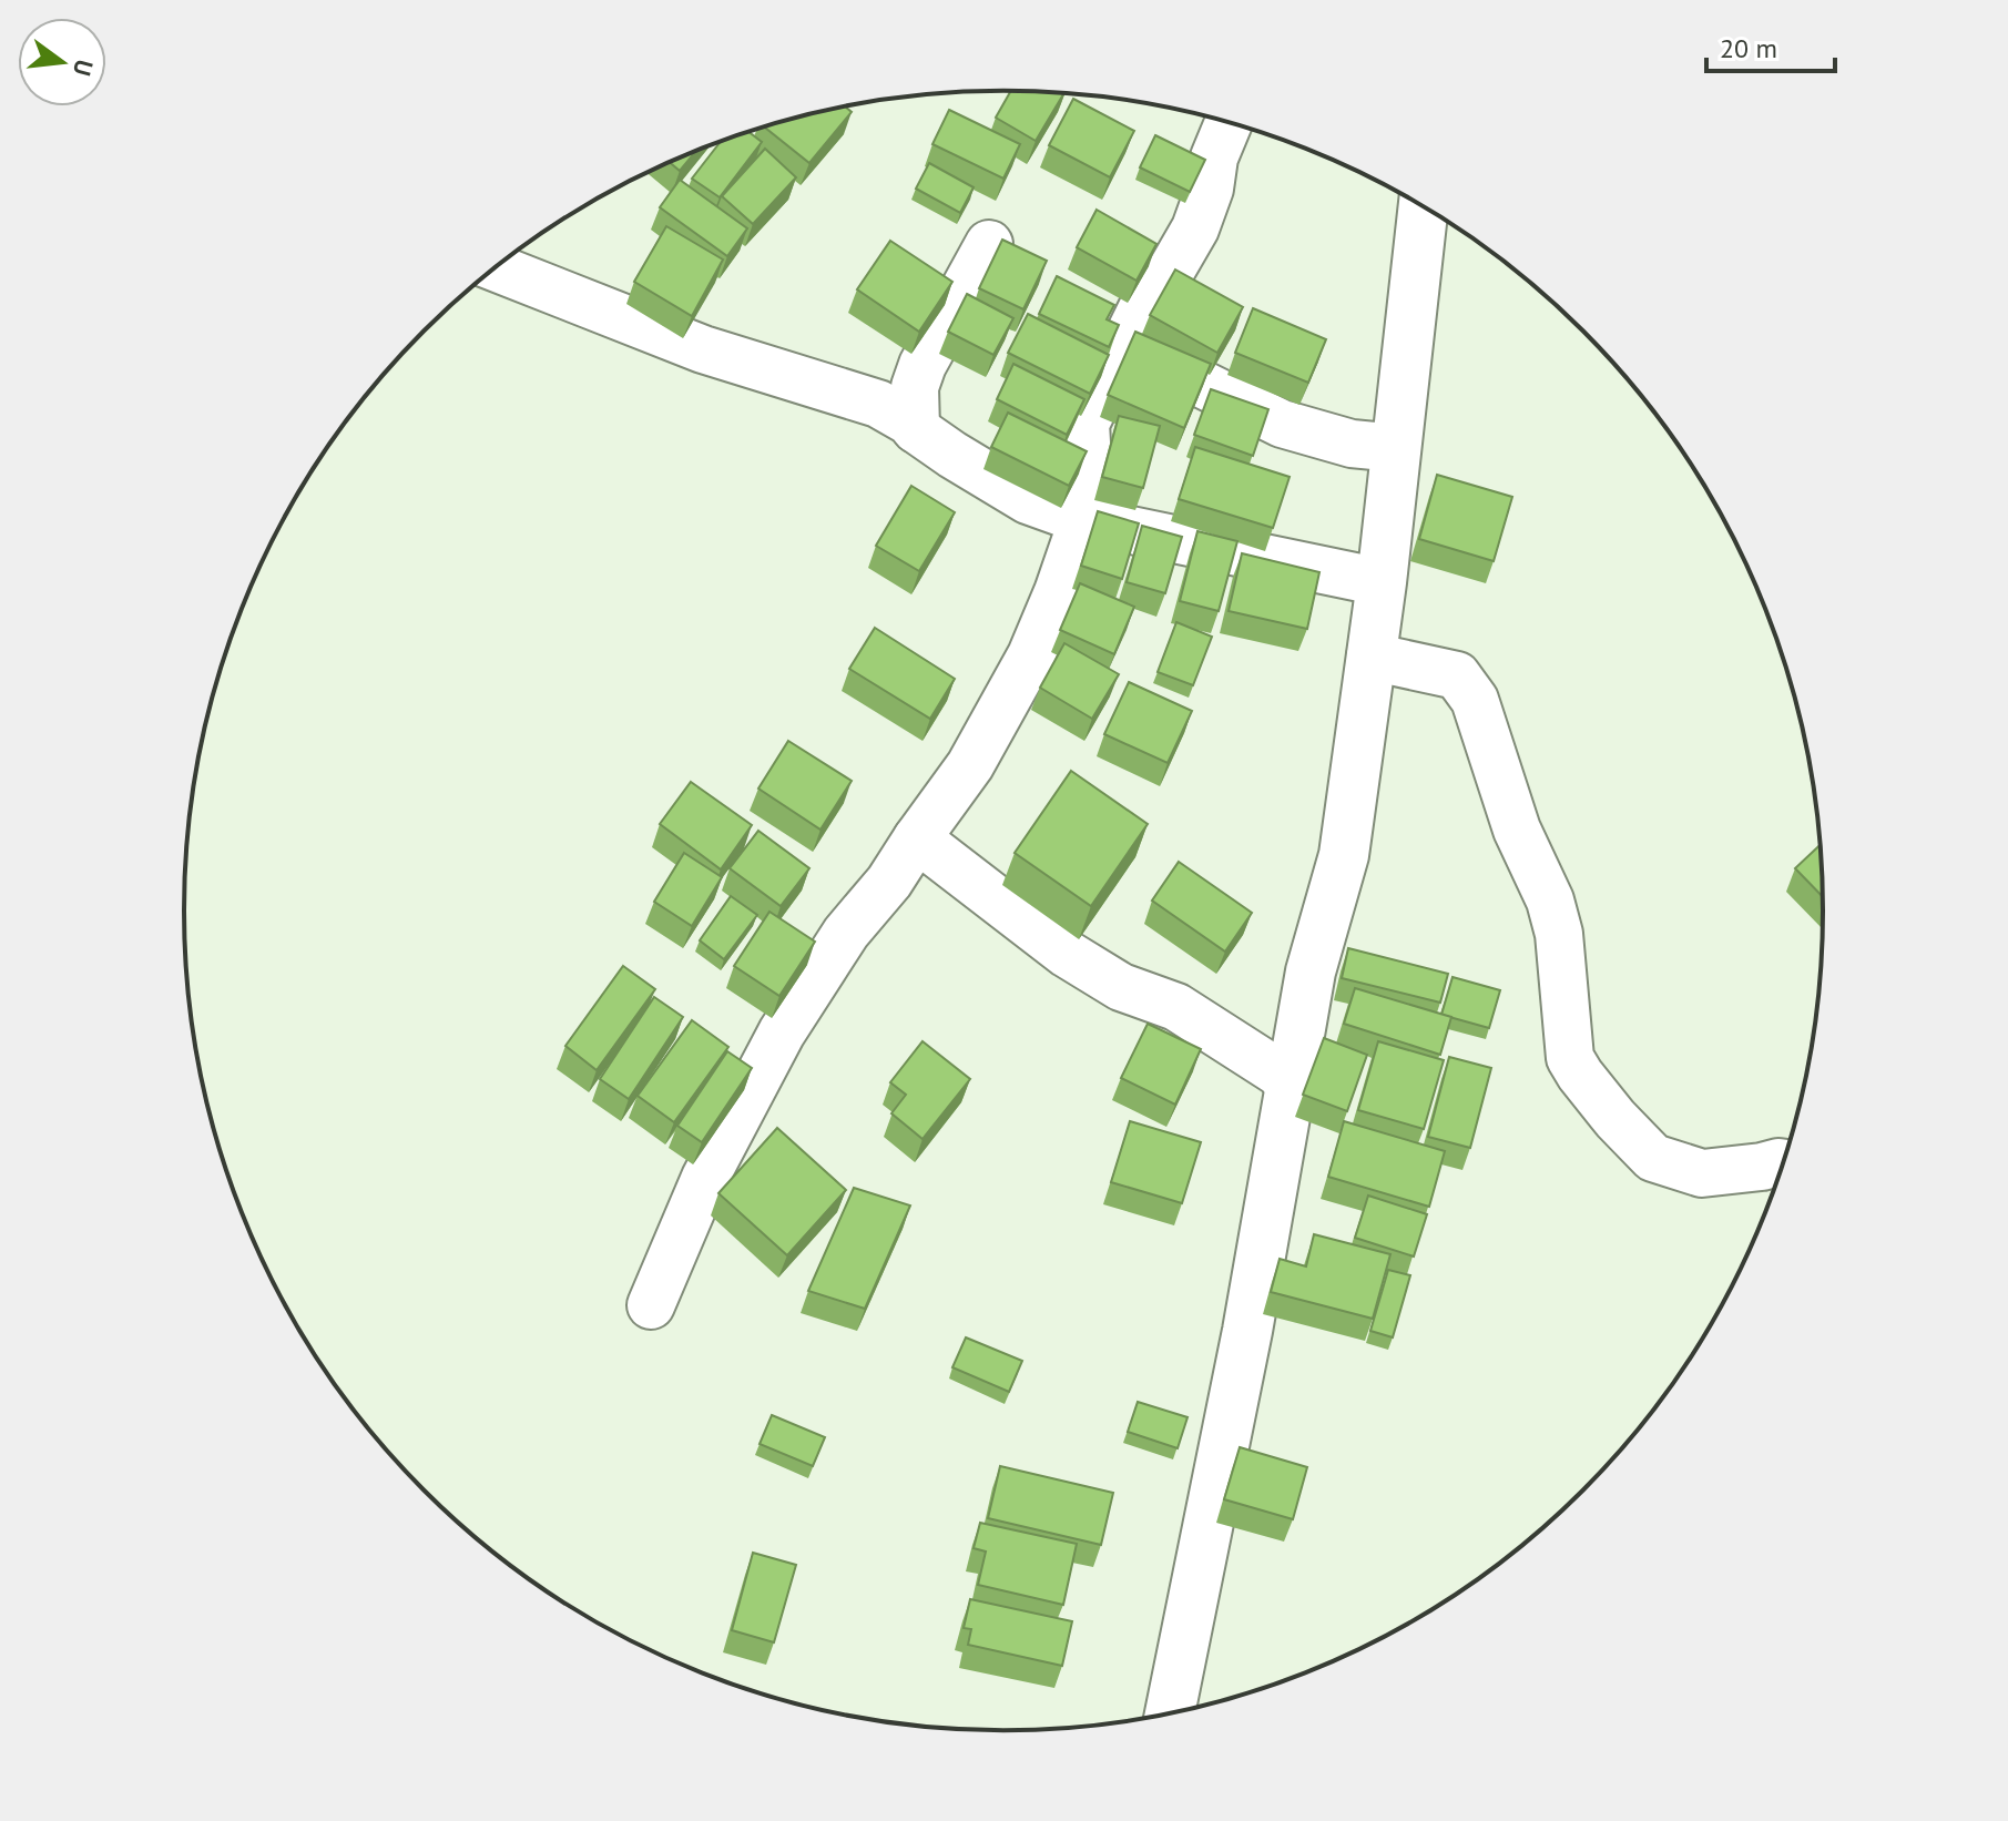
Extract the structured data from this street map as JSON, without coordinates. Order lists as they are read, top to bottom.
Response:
{
  "scale_bar": "20 m",
  "north": "right"
}
